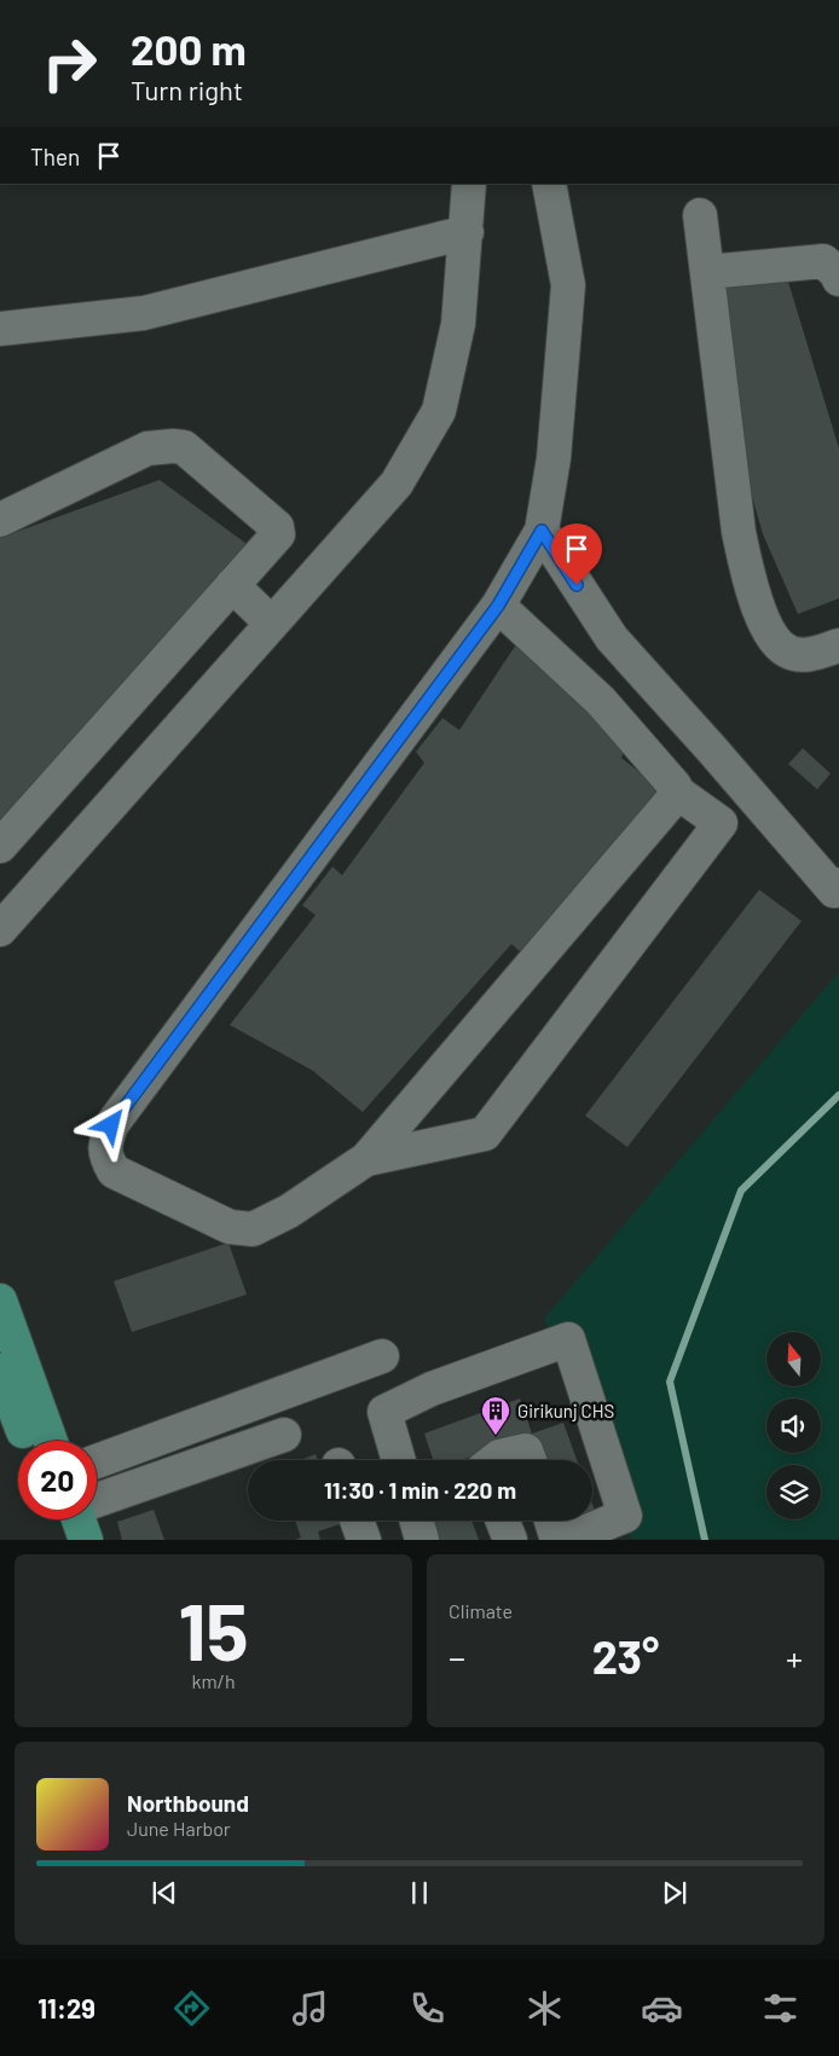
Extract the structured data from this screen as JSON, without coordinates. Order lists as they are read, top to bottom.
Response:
{
  "places": {
    "building": ["Girikunj CHS"]
  },
  "north": "top",
  "page": {
    "turn": ["200 m", "Turn right"],
    "then": "Then",
    "limit": "20",
    "trip": "11:30 · 1 min · 220 m",
    "tile": [
      ["15", "km/h"],
      "Climate"
    ],
    "heat": ["−", "23°", "+"],
    "song": ["Northbound", "June Harbor"],
    "tabs": "11:29"
  }
}
